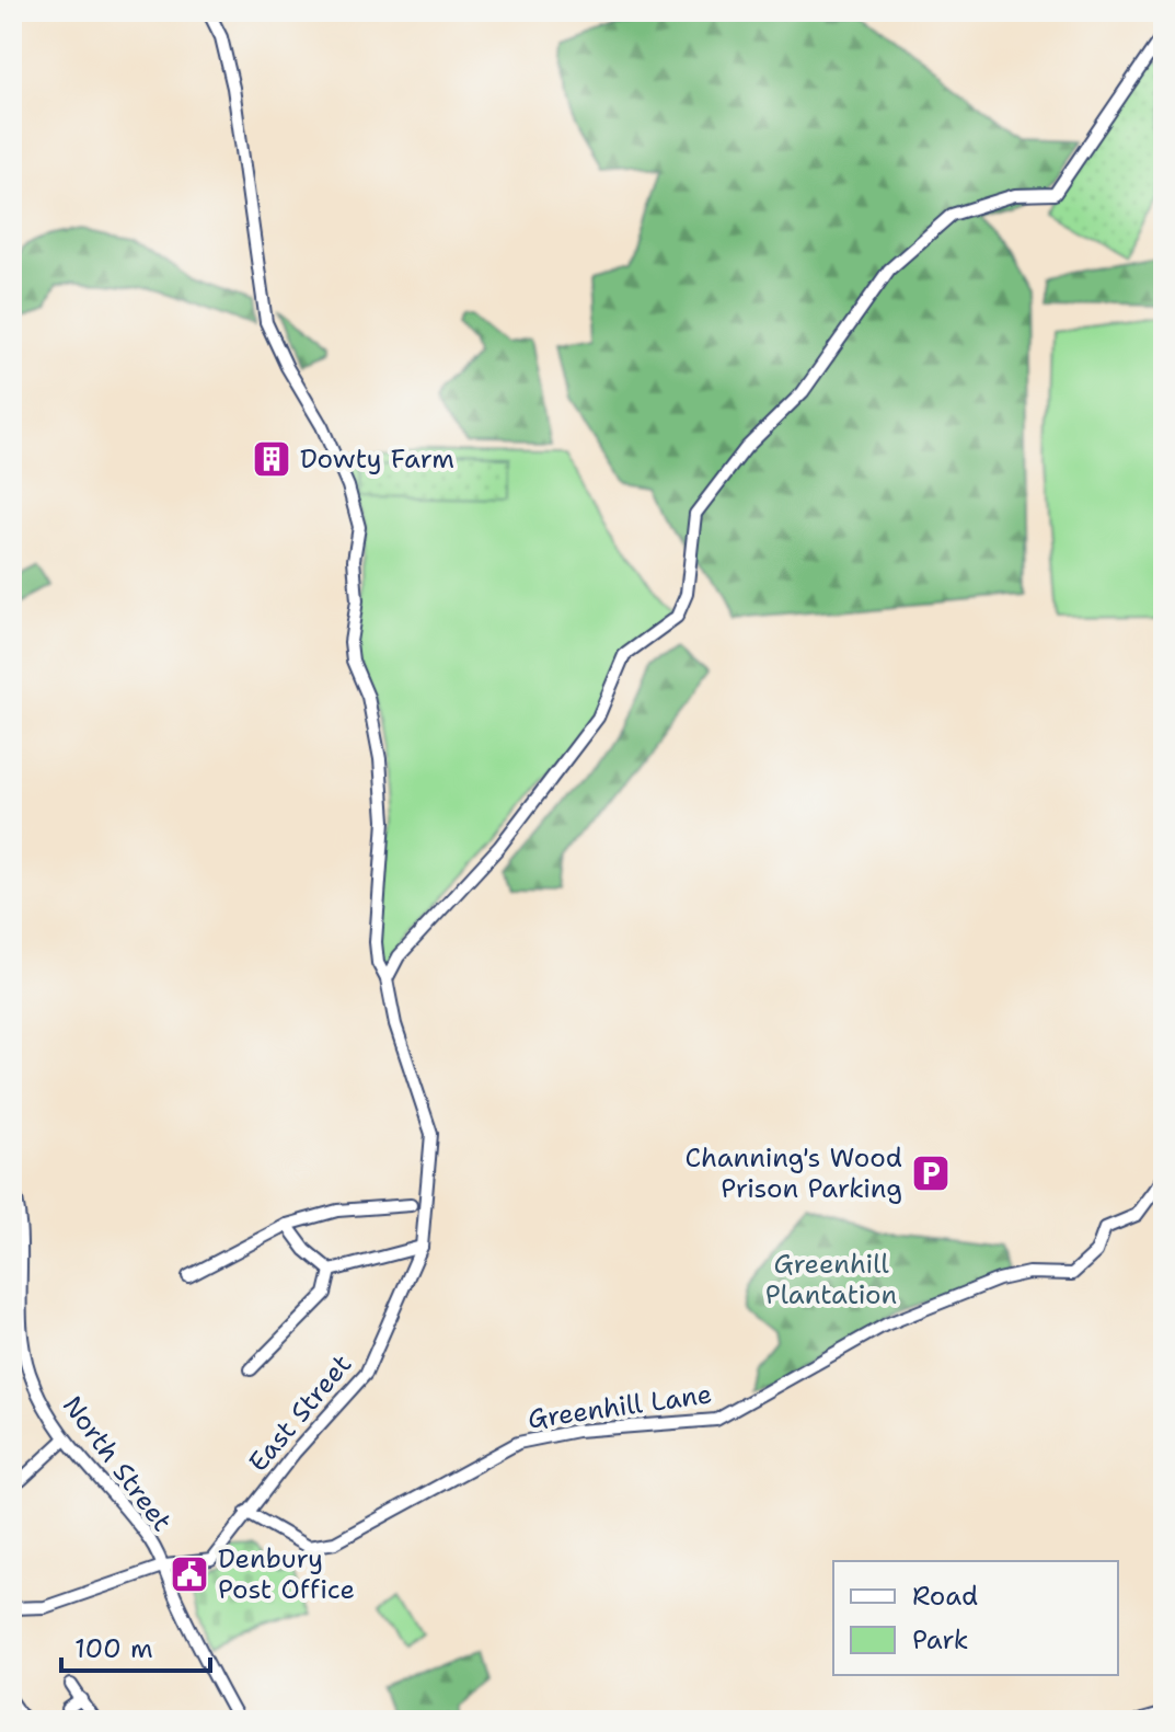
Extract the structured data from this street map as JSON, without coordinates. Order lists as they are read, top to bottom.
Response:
{
  "streets": {
    "street": ["Greenhill Lane", "East Street", "North Street"]
  },
  "crossings": [
    ["Greenhill Lane", "East Street"],
    ["East Street", "North Street"]
  ],
  "parks": ["Greenhill Plantation"],
  "places": {
    "building": ["Dowty Farm"],
    "parking": ["Channing's Wood Prison Parking"],
    "public building": ["Denbury Post Office"]
  },
  "legend": ["Road", "Park"],
  "scale_bar": "100 m"
}
